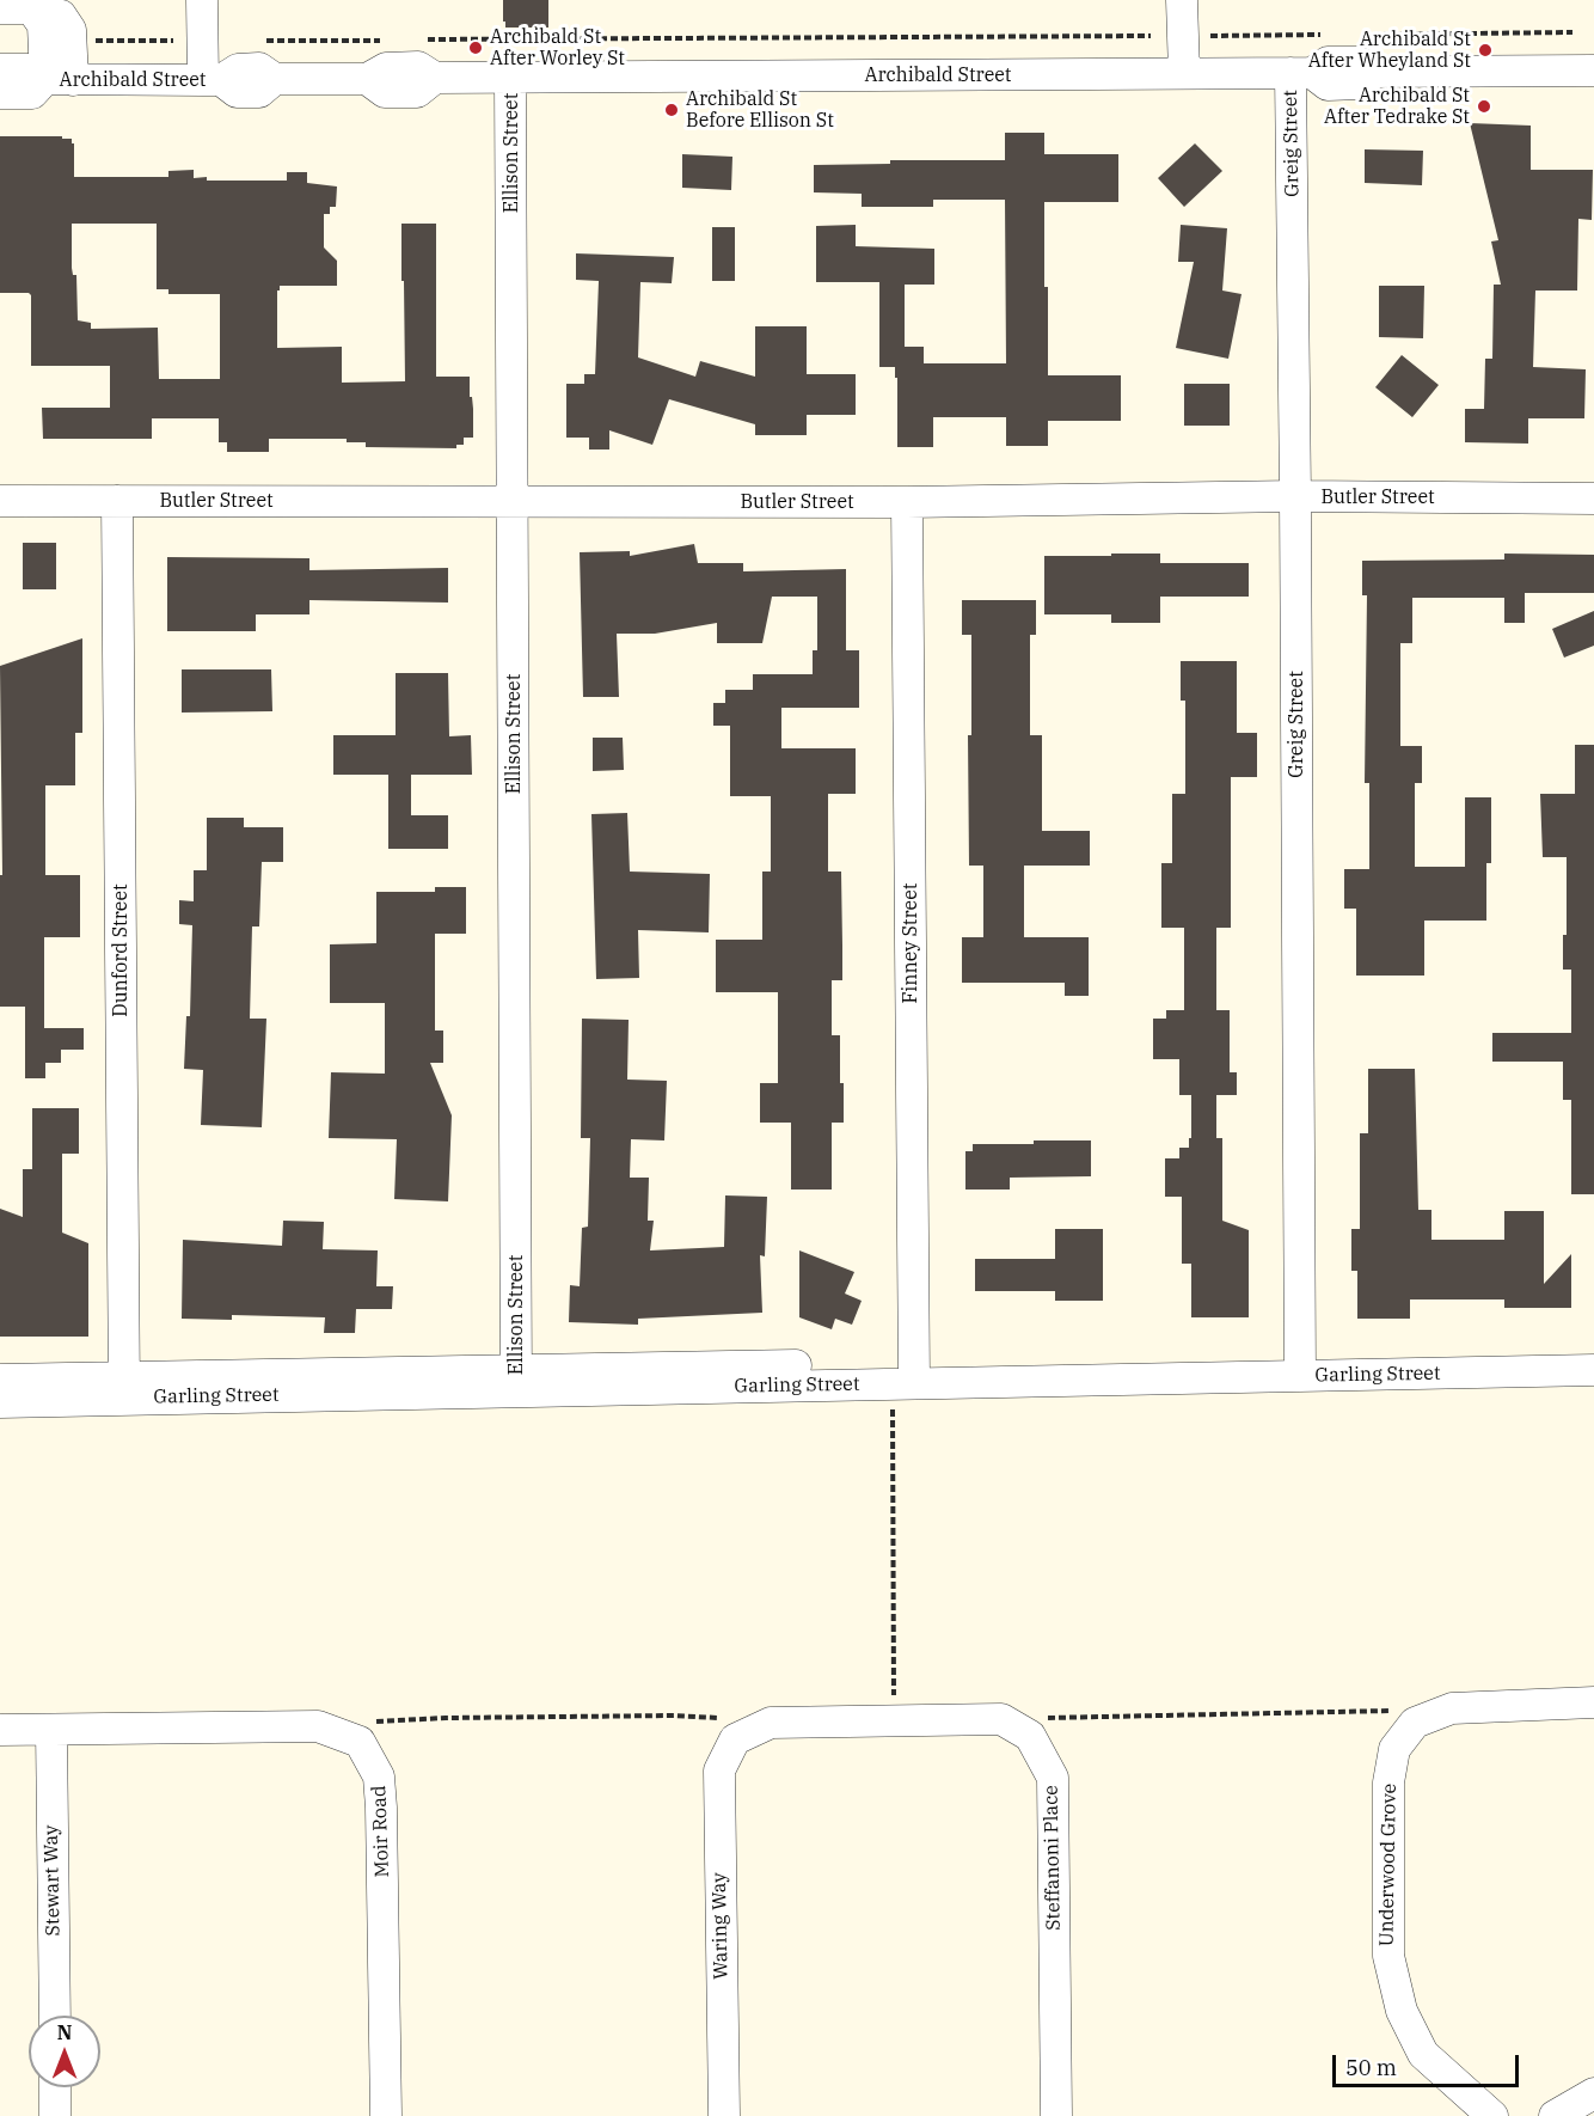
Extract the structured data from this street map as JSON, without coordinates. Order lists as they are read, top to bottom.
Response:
{
  "streets": {
    "street": [
      "Archibald Street",
      "Greig Street",
      "Ellison Street",
      "Butler Street",
      "Finney Street",
      "Dunford Street",
      "Garling Street",
      "Moir Road",
      "Steffanoni Place",
      "Underwood Grove",
      "Stewart Way",
      "Waring Way"
    ]
  },
  "crossings": [
    ["Archibald Street", "Greig Street"],
    ["Archibald Street", "Ellison Street"],
    ["Greig Street", "Butler Street"],
    ["Greig Street", "Garling Street"],
    ["Ellison Street", "Butler Street"],
    ["Ellison Street", "Garling Street"],
    ["Butler Street", "Finney Street"],
    ["Butler Street", "Dunford Street"],
    ["Finney Street", "Garling Street"],
    ["Dunford Street", "Garling Street"],
    ["Moir Road", "Stewart Way"],
    ["Steffanoni Place", "Waring Way"]
  ],
  "places": [
    "Archibald St After Worley St",
    "Archibald St After Wheyland St",
    "Archibald St After Tedrake St",
    "Archibald St Before Ellison St"
  ],
  "scale_bar": "50 m",
  "north": "top"
}
